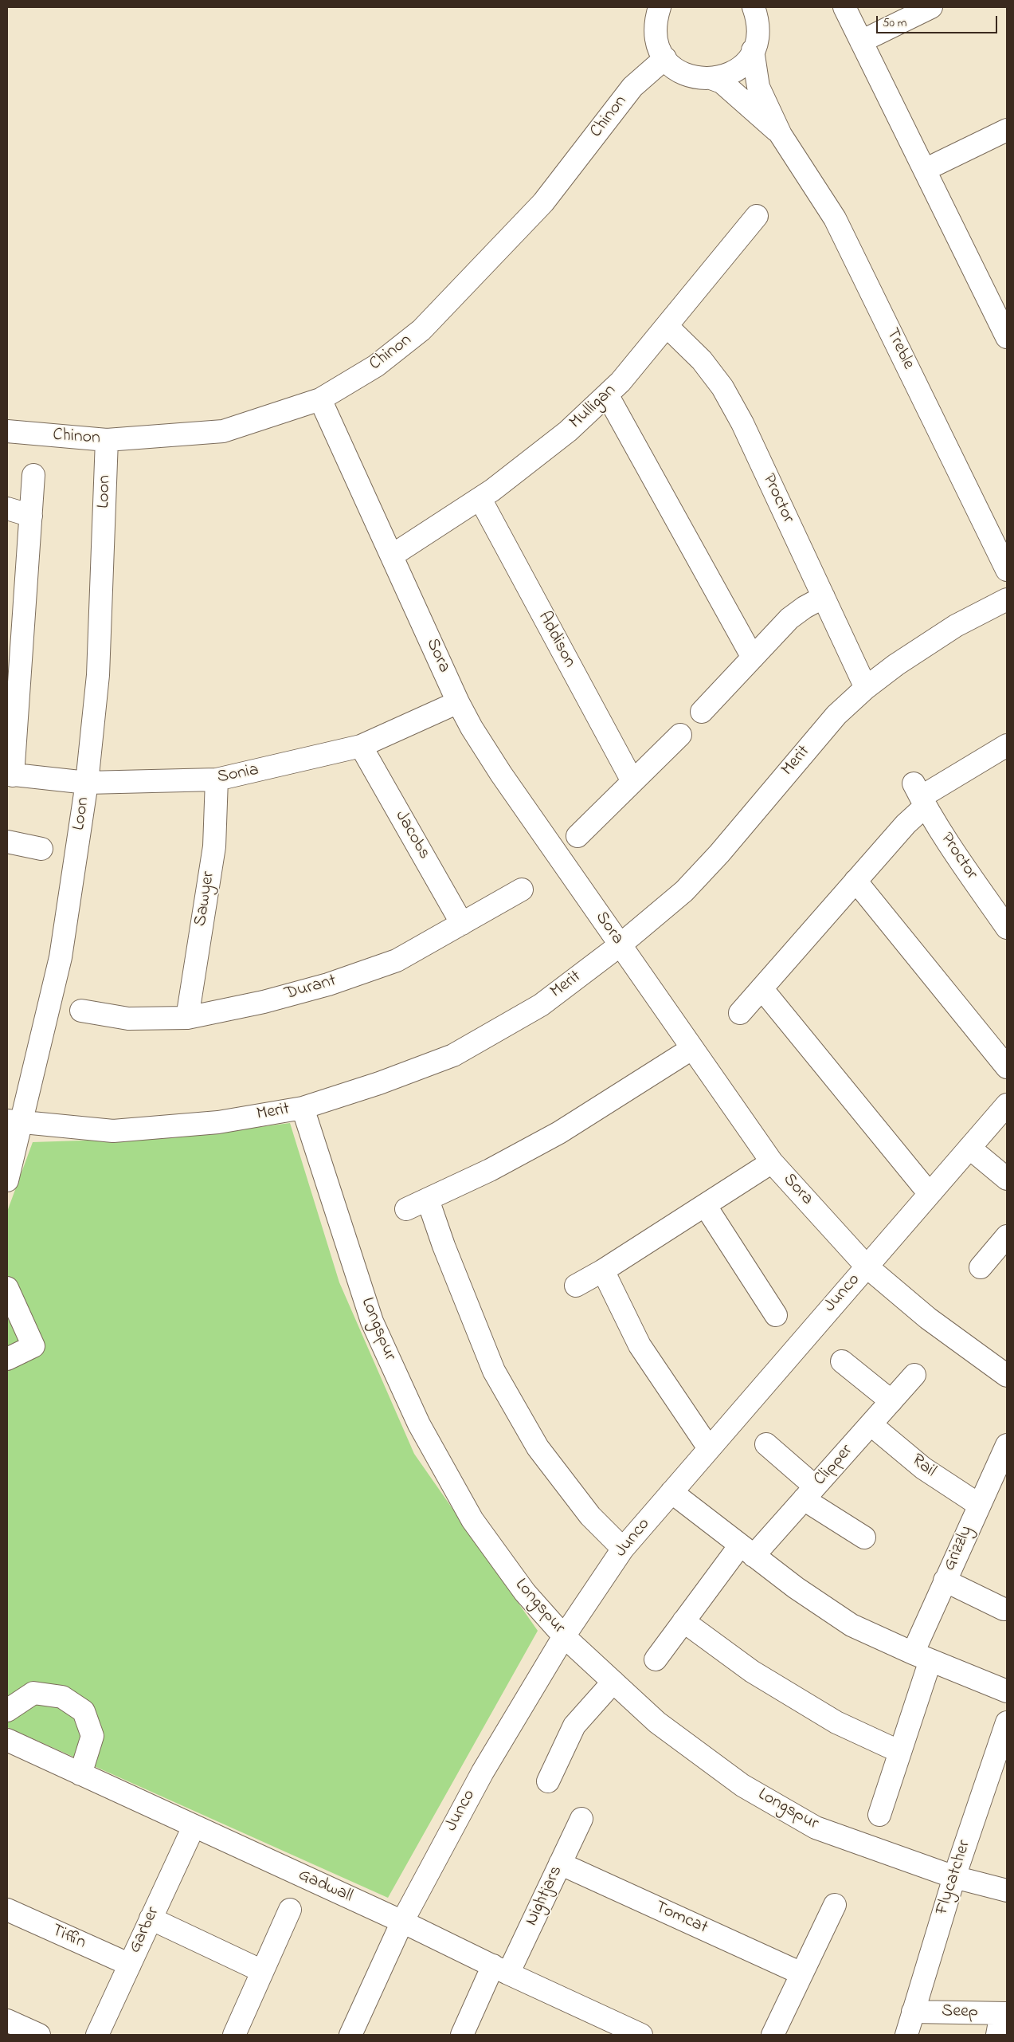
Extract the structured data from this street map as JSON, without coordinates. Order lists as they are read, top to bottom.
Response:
{
  "streets": {
    "street": [
      "Chinon",
      "Treble",
      "Mulligan",
      "Loon",
      "Proctor",
      "Addison",
      "Sora",
      "Merit",
      "Sonia",
      "Jacobs",
      "Sawyer",
      "Durant",
      "Junco",
      "Longspur",
      "Clipper",
      "Rail",
      "Grizzly",
      "Flycatcher",
      "Gadwall",
      "Nightjars",
      "Tomcat",
      "Garber",
      "Tiffin",
      "Seep"
    ]
  },
  "crossings": [
    ["Chinon", "Loon"],
    ["Chinon", "Sora"],
    ["Mulligan", "Proctor"],
    ["Mulligan", "Addison"],
    ["Mulligan", "Sora"],
    ["Loon", "Merit"],
    ["Loon", "Sonia"],
    ["Proctor", "Merit"],
    ["Sora", "Merit"],
    ["Sora", "Sonia"],
    ["Sora", "Junco"],
    ["Merit", "Longspur"],
    ["Sonia", "Jacobs"],
    ["Sonia", "Sawyer"],
    ["Jacobs", "Durant"],
    ["Sawyer", "Durant"],
    ["Junco", "Longspur"],
    ["Junco", "Gadwall"],
    ["Longspur", "Flycatcher"],
    ["Clipper", "Rail"],
    ["Rail", "Grizzly"],
    ["Flycatcher", "Seep"],
    ["Gadwall", "Nightjars"],
    ["Gadwall", "Garber"],
    ["Nightjars", "Tomcat"],
    ["Garber", "Tiffin"]
  ],
  "scale_bar": "50 m"
}
